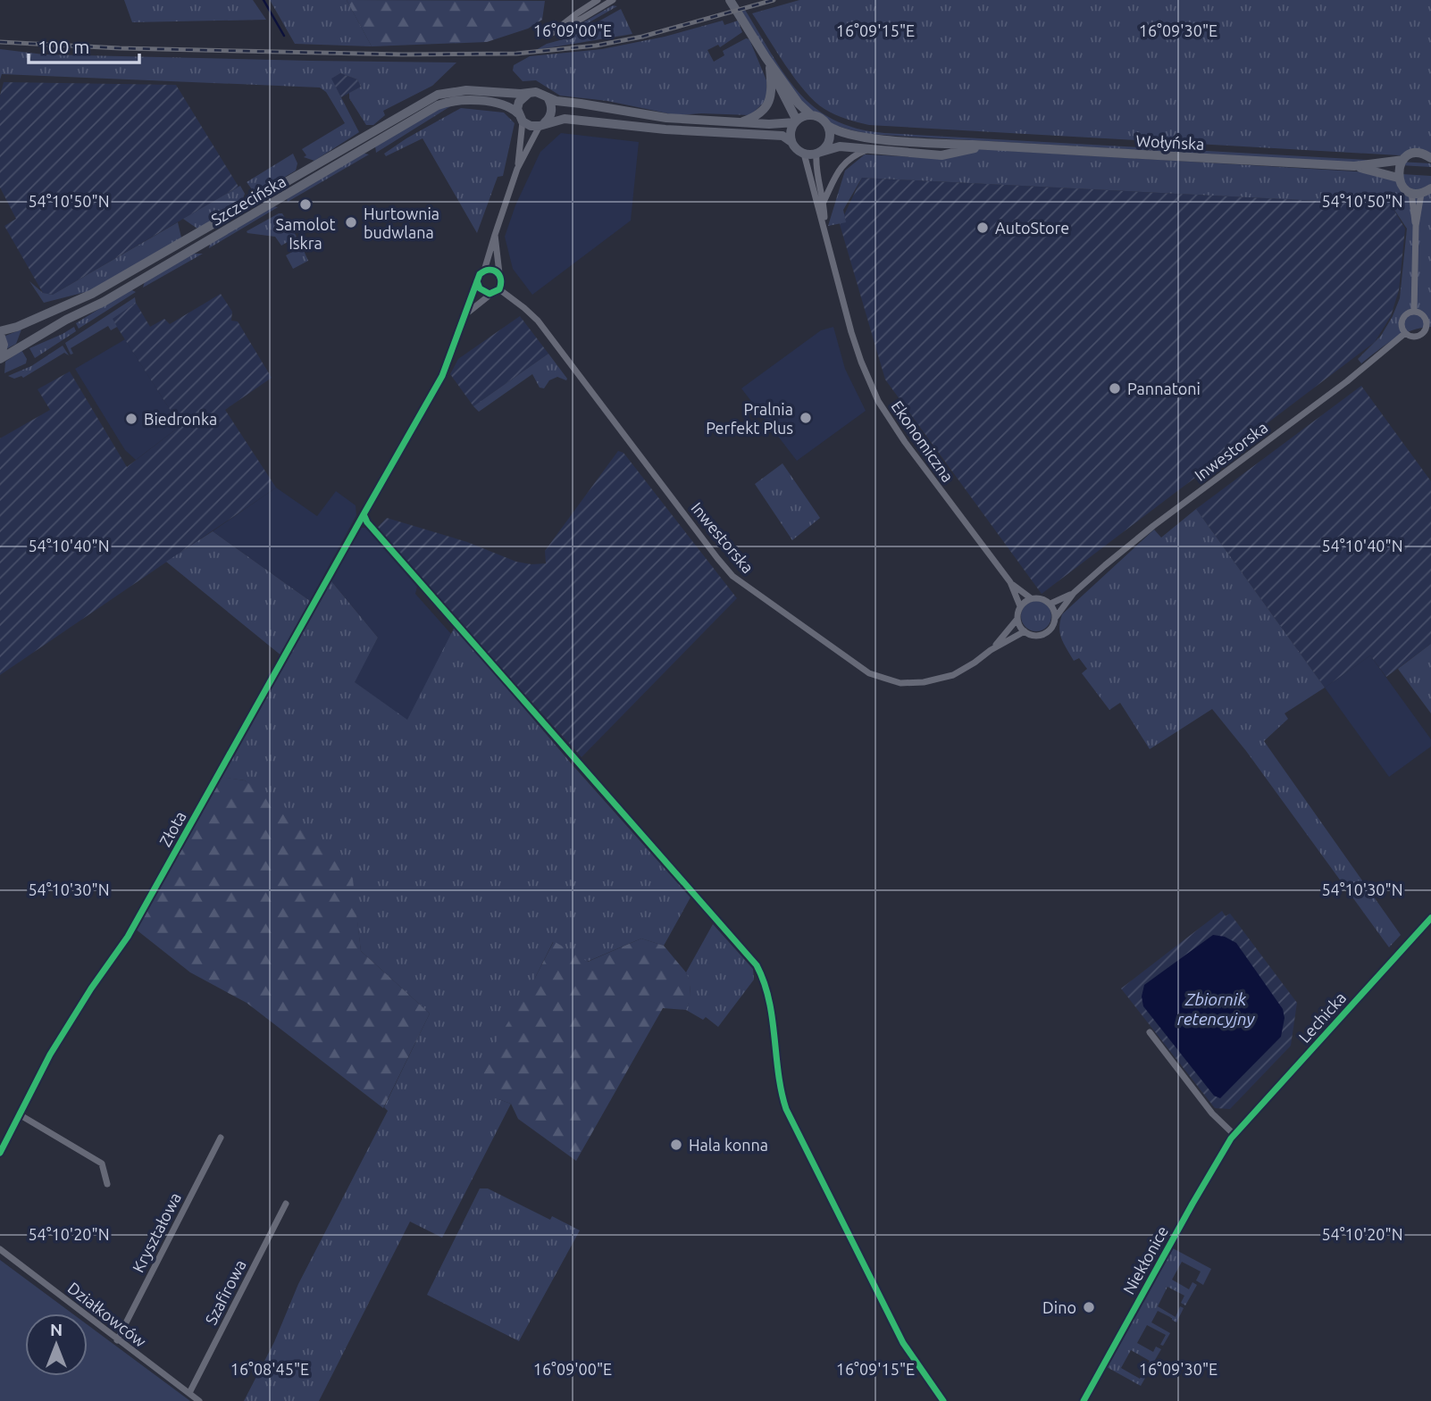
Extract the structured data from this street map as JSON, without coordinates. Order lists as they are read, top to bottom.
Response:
{
  "streets": {
    "main road": ["Wołyńska", "Szczecińska"],
    "street": [
      "Ekonomiczna",
      "Inwestorska",
      "Złota",
      "Lechicka",
      "Kryształowa",
      "Niekłonice",
      "Szafirowa",
      "Działkowców"
    ]
  },
  "crossings": [
    ["Wołyńska", "Ekonomiczna"],
    ["Ekonomiczna", "Inwestorska"],
    ["Inwestorska", "Złota"],
    ["Lechicka", "Niekłonice"],
    ["Kryształowa", "Działkowców"],
    ["Szafirowa", "Działkowców"]
  ],
  "water": ["Zbiornik retencyjny"],
  "places": [
    "Samolot Iskra",
    "Hurtownia budwlana",
    "AutoStore",
    "Pannatoni",
    "Pralnia Perfekt Plus",
    "Biedronka",
    "Hala konna",
    "Dino"
  ],
  "scale_bar": "100 m",
  "north": "top",
  "coordinates": [
    "16°09'00\"E",
    "16°09'15\"E",
    "16°09'30\"E",
    "54°10'50\"N",
    "54°10'40\"N",
    "54°10'30\"N",
    "54°10'20\"N",
    "16°08'45\"E"
  ]
}
